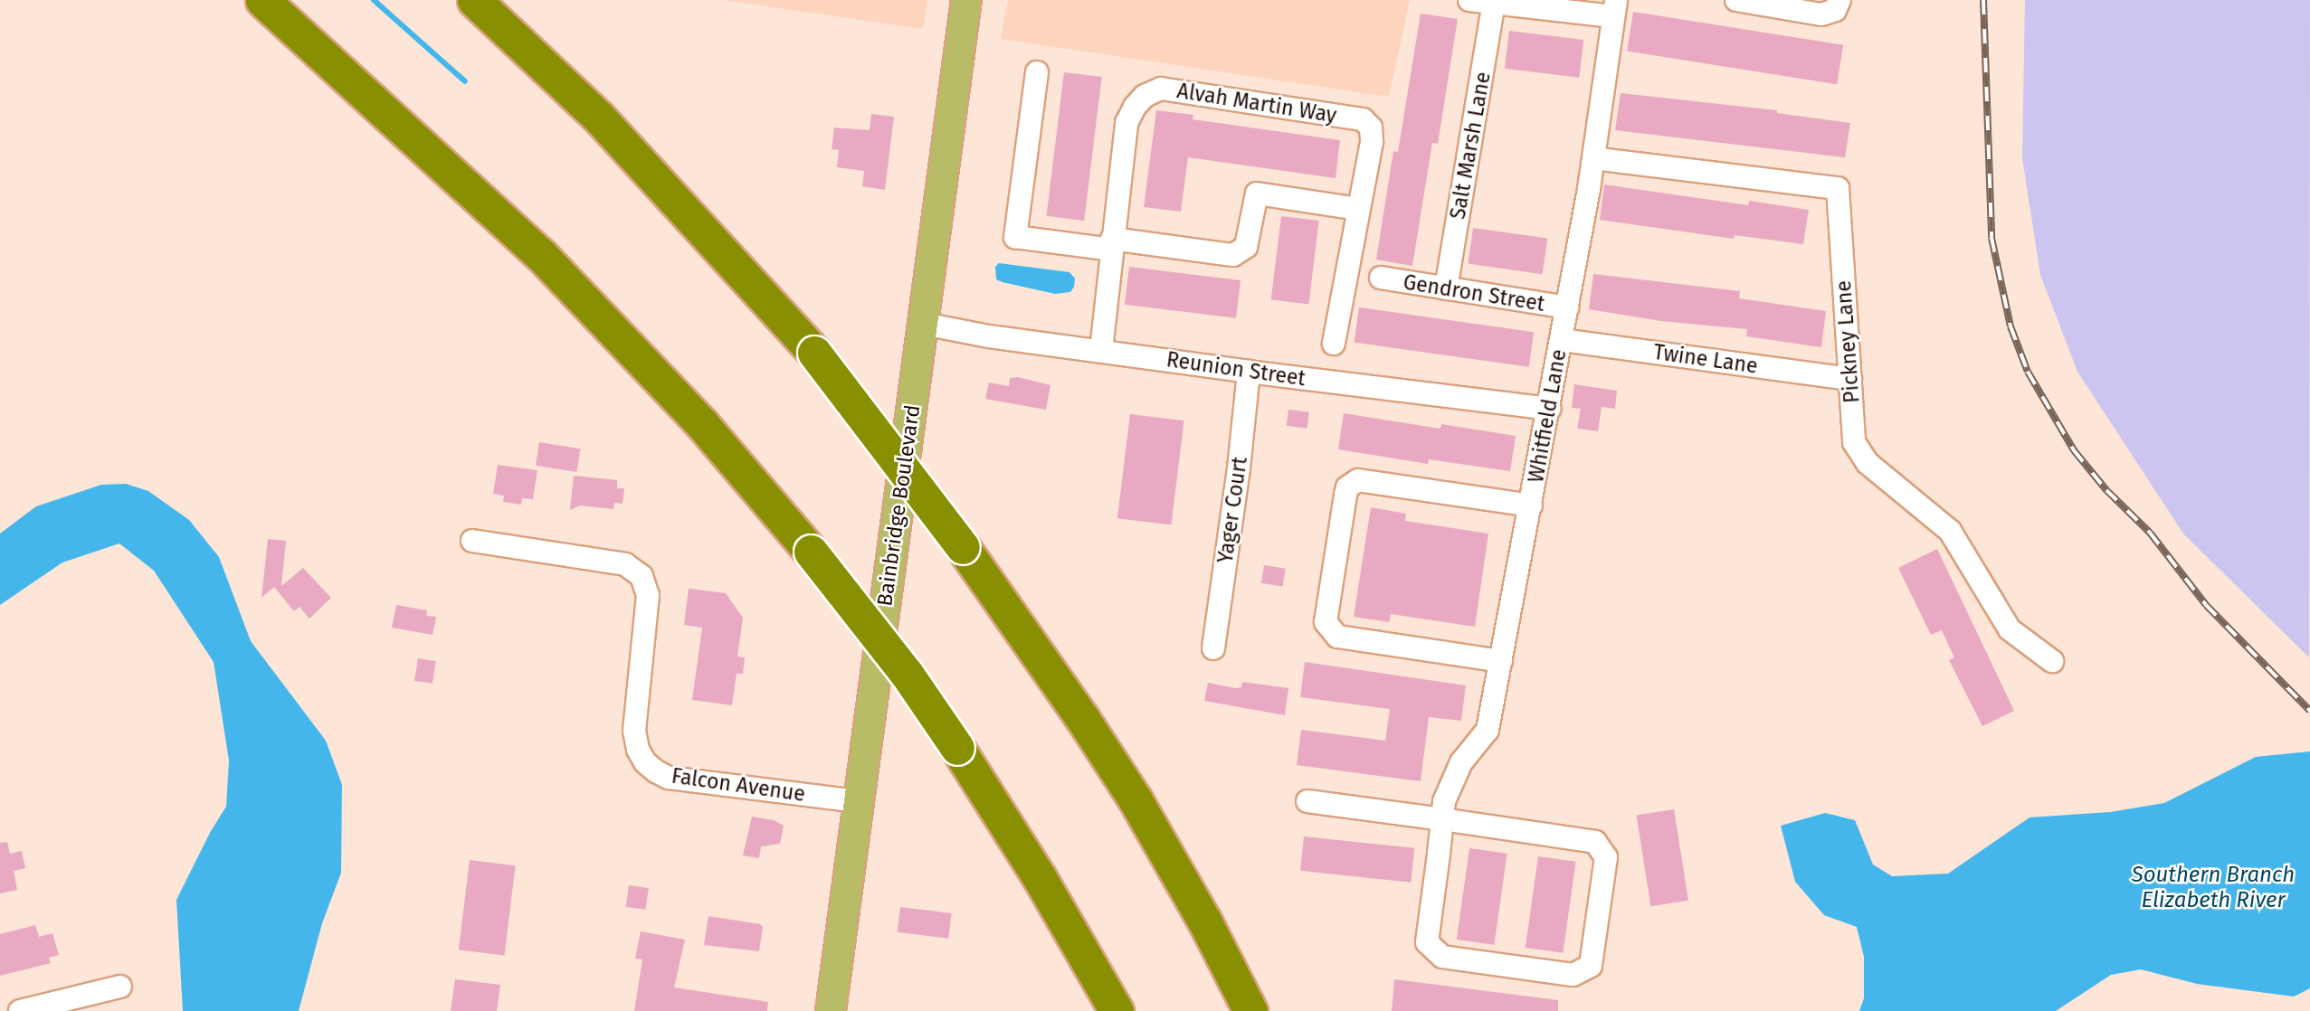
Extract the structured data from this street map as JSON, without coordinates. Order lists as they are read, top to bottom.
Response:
{
  "streets": {
    "main road": ["Bainbridge Boulevard"],
    "street": [
      "Alvah Martin Way",
      "Salt Marsh Lane",
      "Gendron Street",
      "Pickney Lane",
      "Twine Lane",
      "Reunion Street",
      "Whitfield Lane",
      "Yager Court",
      "Falcon Avenue"
    ]
  },
  "crossings": [
    ["Alvah Martin Way", "Reunion Street"],
    ["Salt Marsh Lane", "Gendron Street"],
    ["Gendron Street", "Whitfield Lane"],
    ["Pickney Lane", "Twine Lane"],
    ["Pickney Lane", "Whitfield Lane"],
    ["Twine Lane", "Whitfield Lane"],
    ["Reunion Street", "Whitfield Lane"],
    ["Reunion Street", "Bainbridge Boulevard"],
    ["Reunion Street", "Yager Court"],
    ["Bainbridge Boulevard", "Falcon Avenue"]
  ],
  "water": ["Southern Branch Elizabeth River"]
}
